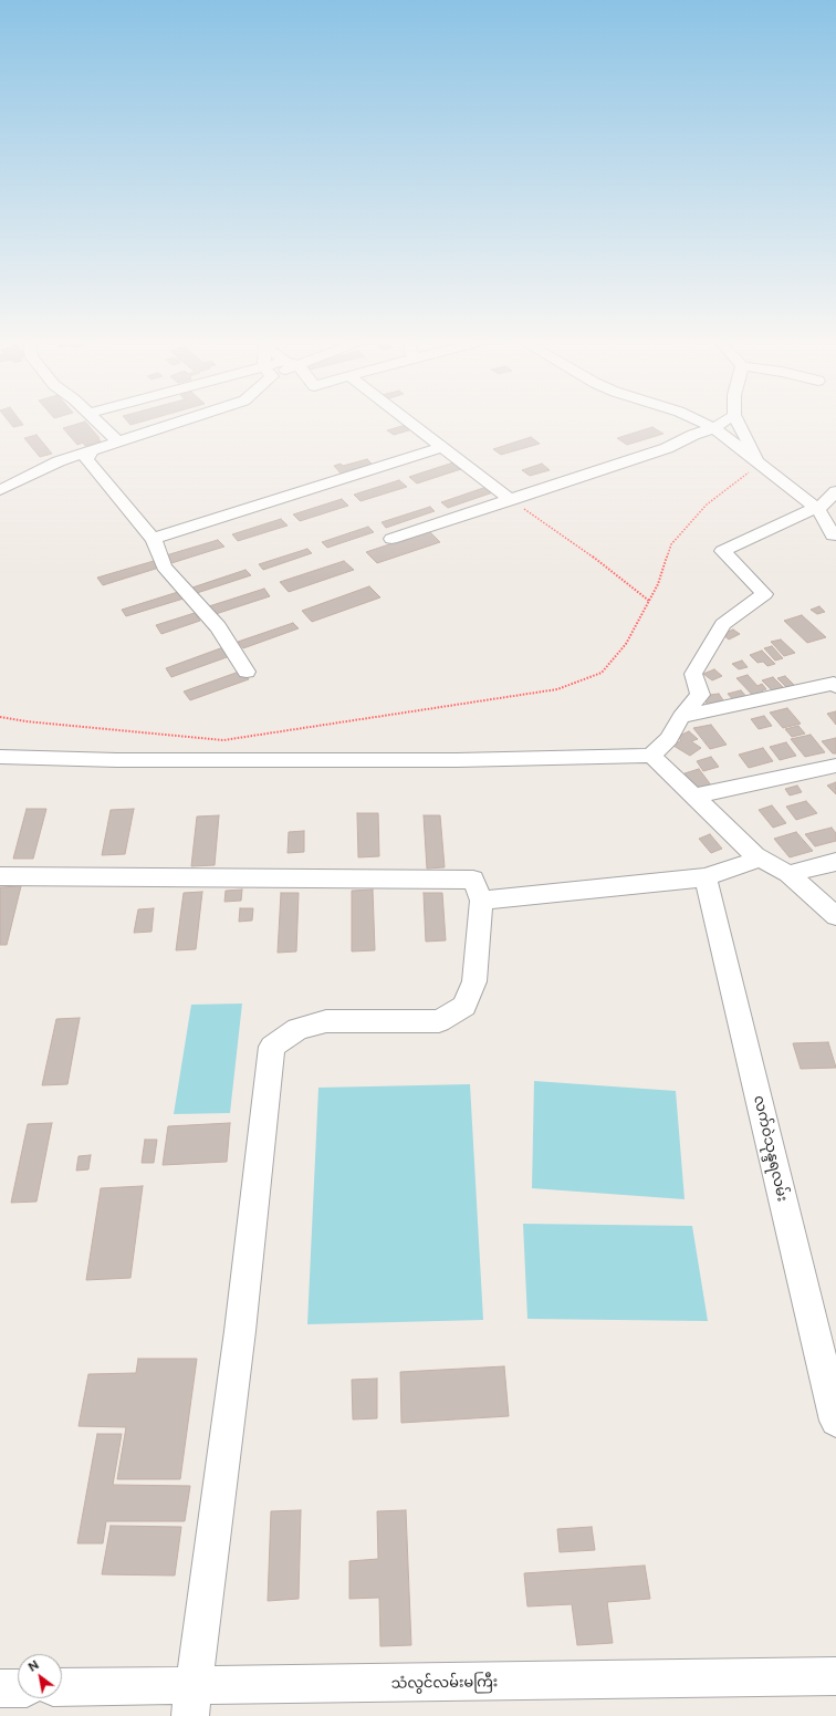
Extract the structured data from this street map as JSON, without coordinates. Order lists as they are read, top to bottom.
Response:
{
  "streets": {
    "street": ["လက်ဝဲသုန္ဒရလမ်း", "သံလွင်လမ်းမကြီး"]
  },
  "north": "top left"
}
